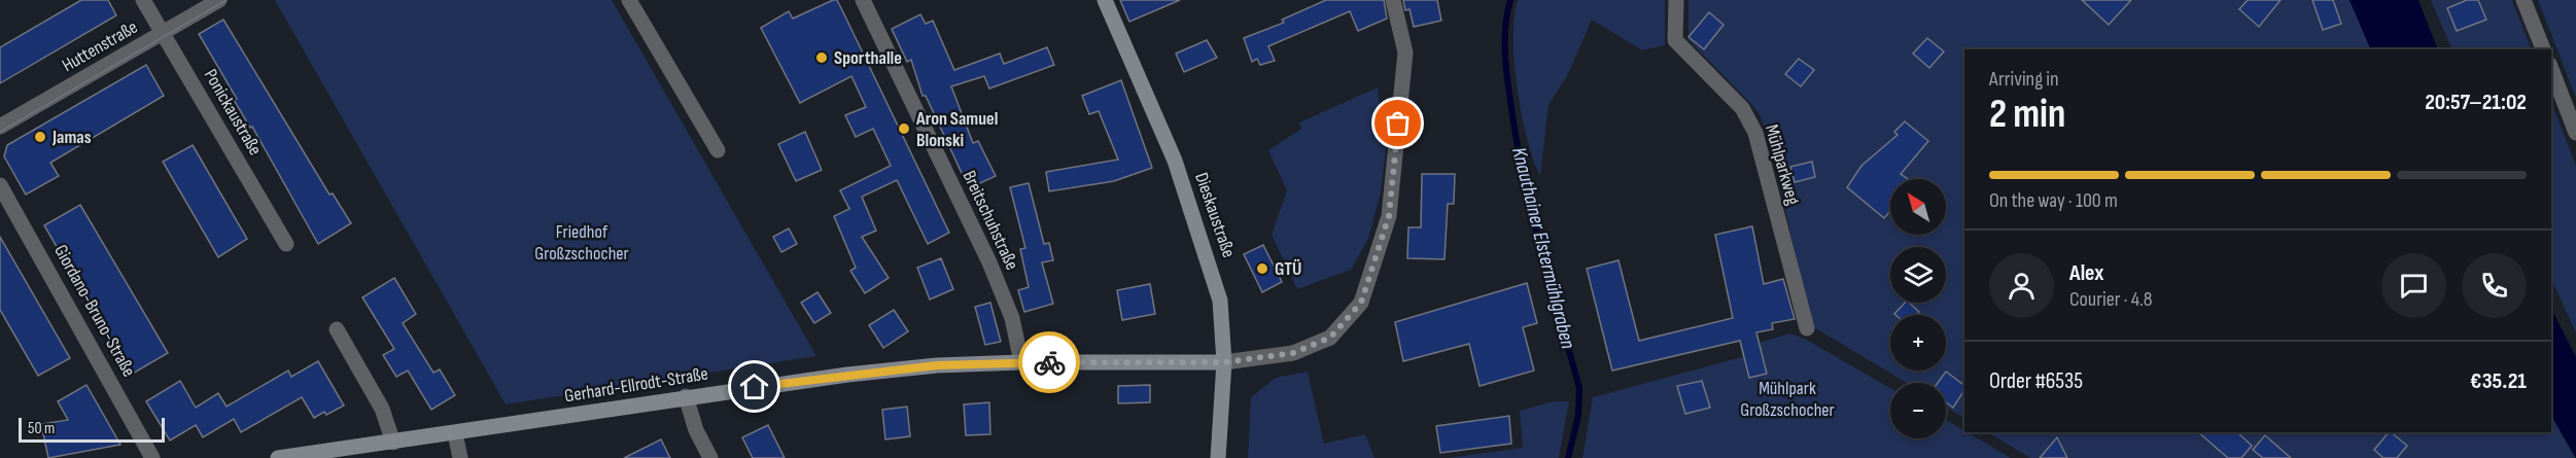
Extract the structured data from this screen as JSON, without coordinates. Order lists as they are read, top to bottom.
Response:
{
  "streets": {
    "main road": ["Dieskaustraße", "Gerhard-Ellrodt-Straße"],
    "street": [
      "Huttenstraße",
      "Ponickaustraße",
      "Mühlparkweg",
      "Breitschuhstraße",
      "Giordano-Bruno-Straße"
    ]
  },
  "crossings": [
    ["Huttenstraße", "Ponickaustraße"],
    ["Dieskaustraße", "Gerhard-Ellrodt-Straße"],
    ["Breitschuhstraße", "Gerhard-Ellrodt-Straße"]
  ],
  "water": ["Knauthainer Elstermühlgraben"],
  "parks": ["Friedhof Großzschocher", "Mühlpark Großzschocher"],
  "places": [
    "Sporthalle",
    "Aron Samuel Blonski",
    "Jamas",
    "GTÜ"
  ],
  "scale_bar": "50 m",
  "north": "top left",
  "page": {
    "heading": ["2 min", "Arriving in", "20:57–21:02"],
    "panel": [
      "Alex",
      "Courier · 4.8",
      "Order #6535",
      "€35.21"
    ],
    "bar": "On the way · 100 m",
    "map_buttons": ["+", "−"],
    "scale": "50 m"
  }
}
